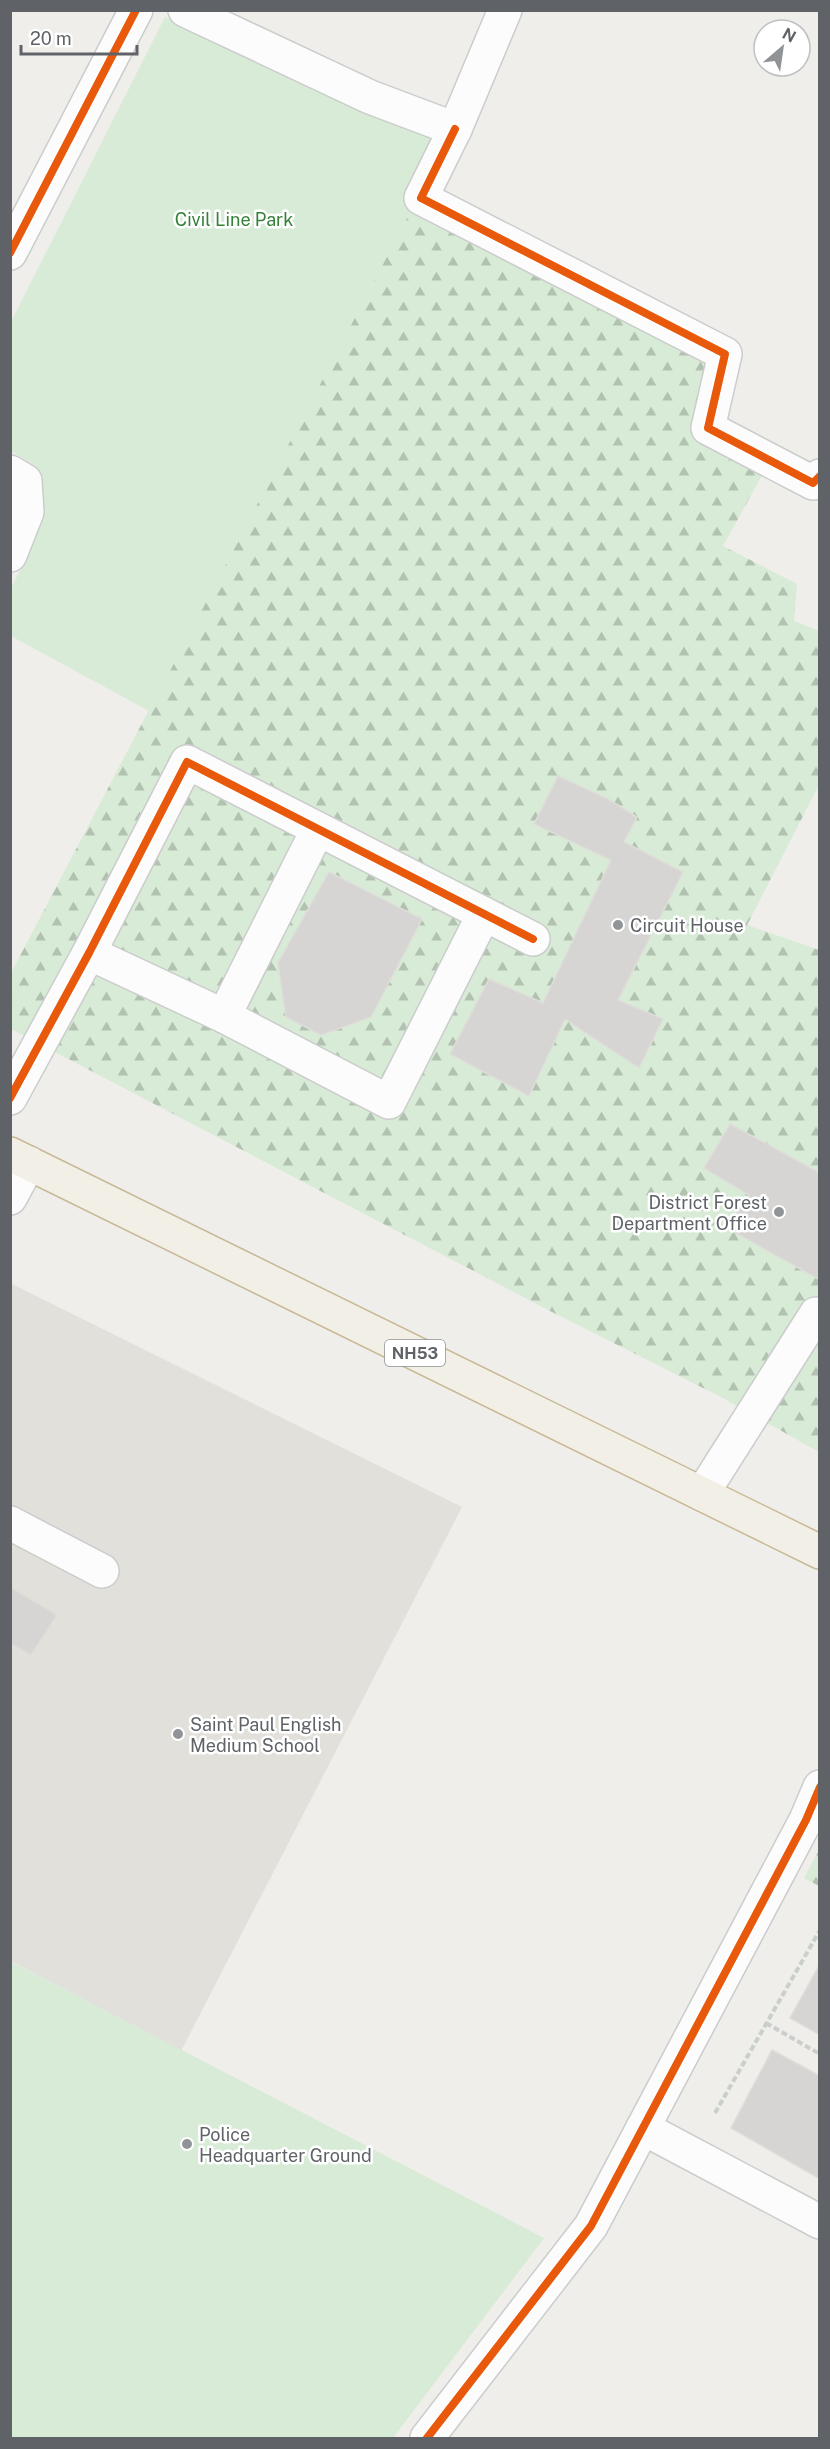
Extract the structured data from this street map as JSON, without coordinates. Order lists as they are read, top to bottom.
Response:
{
  "streets": {
    "highway": ["NH53"]
  },
  "parks": ["Civil Line Park"],
  "places": [
    "Circuit House",
    "District Forest Department Office",
    "Saint Paul English Medium School",
    "Police Headquarter Ground"
  ],
  "scale_bar": "20 m",
  "north": "top right"
}
